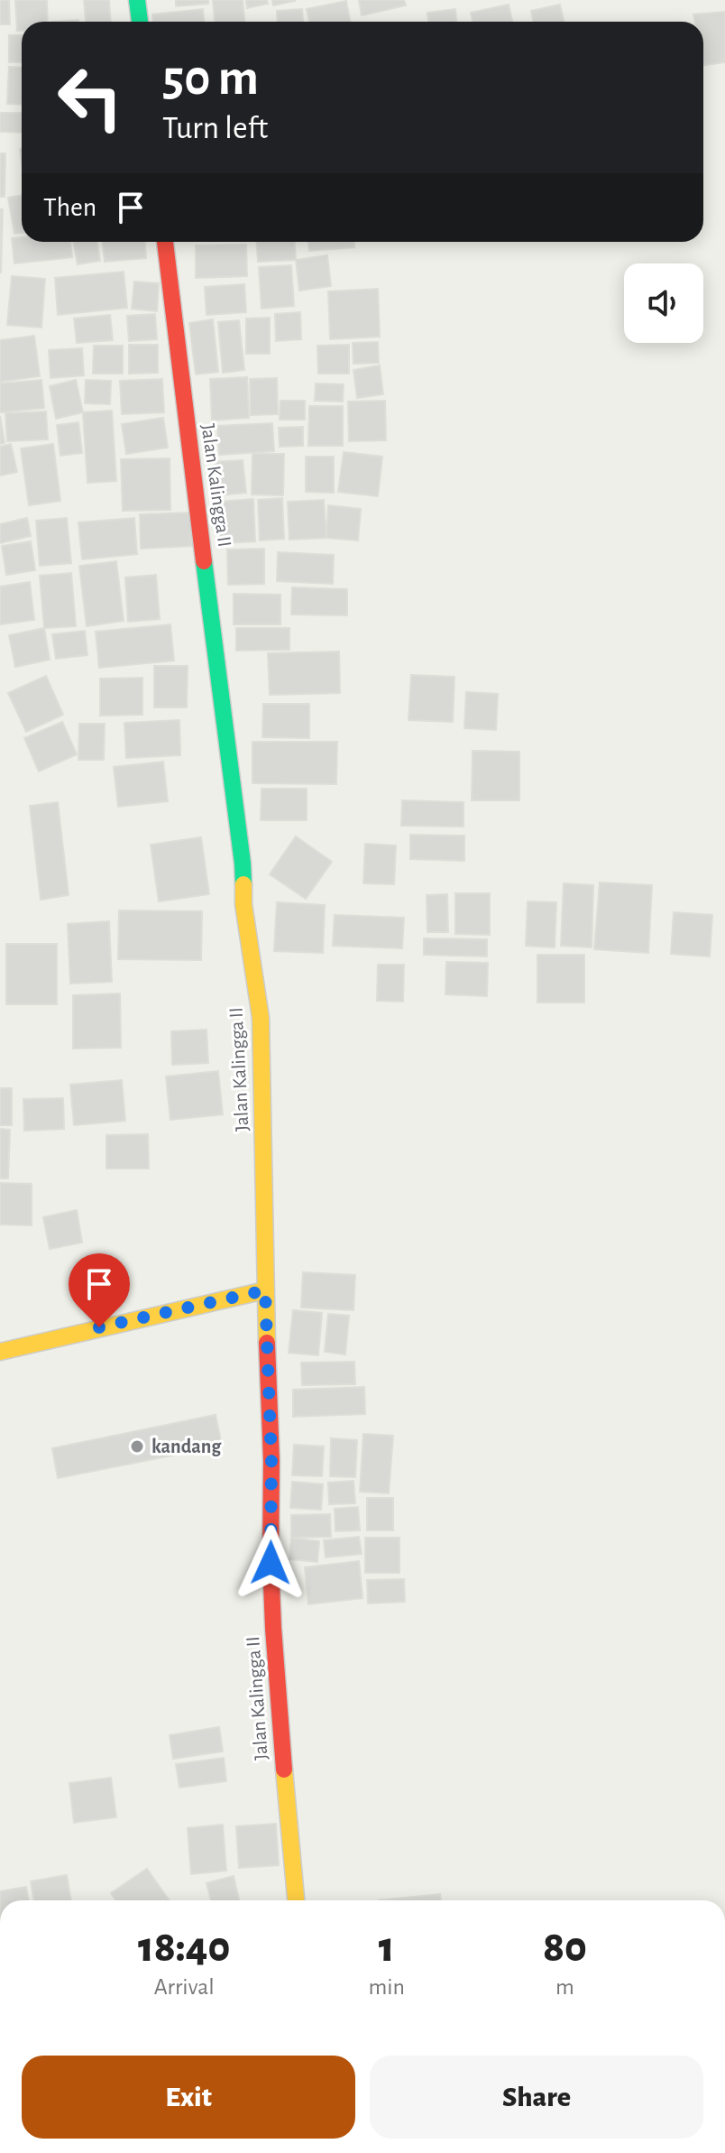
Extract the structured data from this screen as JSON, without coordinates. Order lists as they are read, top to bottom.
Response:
{
  "streets": {
    "street": ["Jalan Kalingga II"]
  },
  "places": ["kandang"],
  "page": {
    "turn": ["50 m", "Turn left"],
    "then": "Then",
    "eta": [
      "18:40",
      "Arrival",
      "1",
      "min",
      "80",
      "m"
    ],
    "buttons": ["Exit", "Share"]
  }
}
